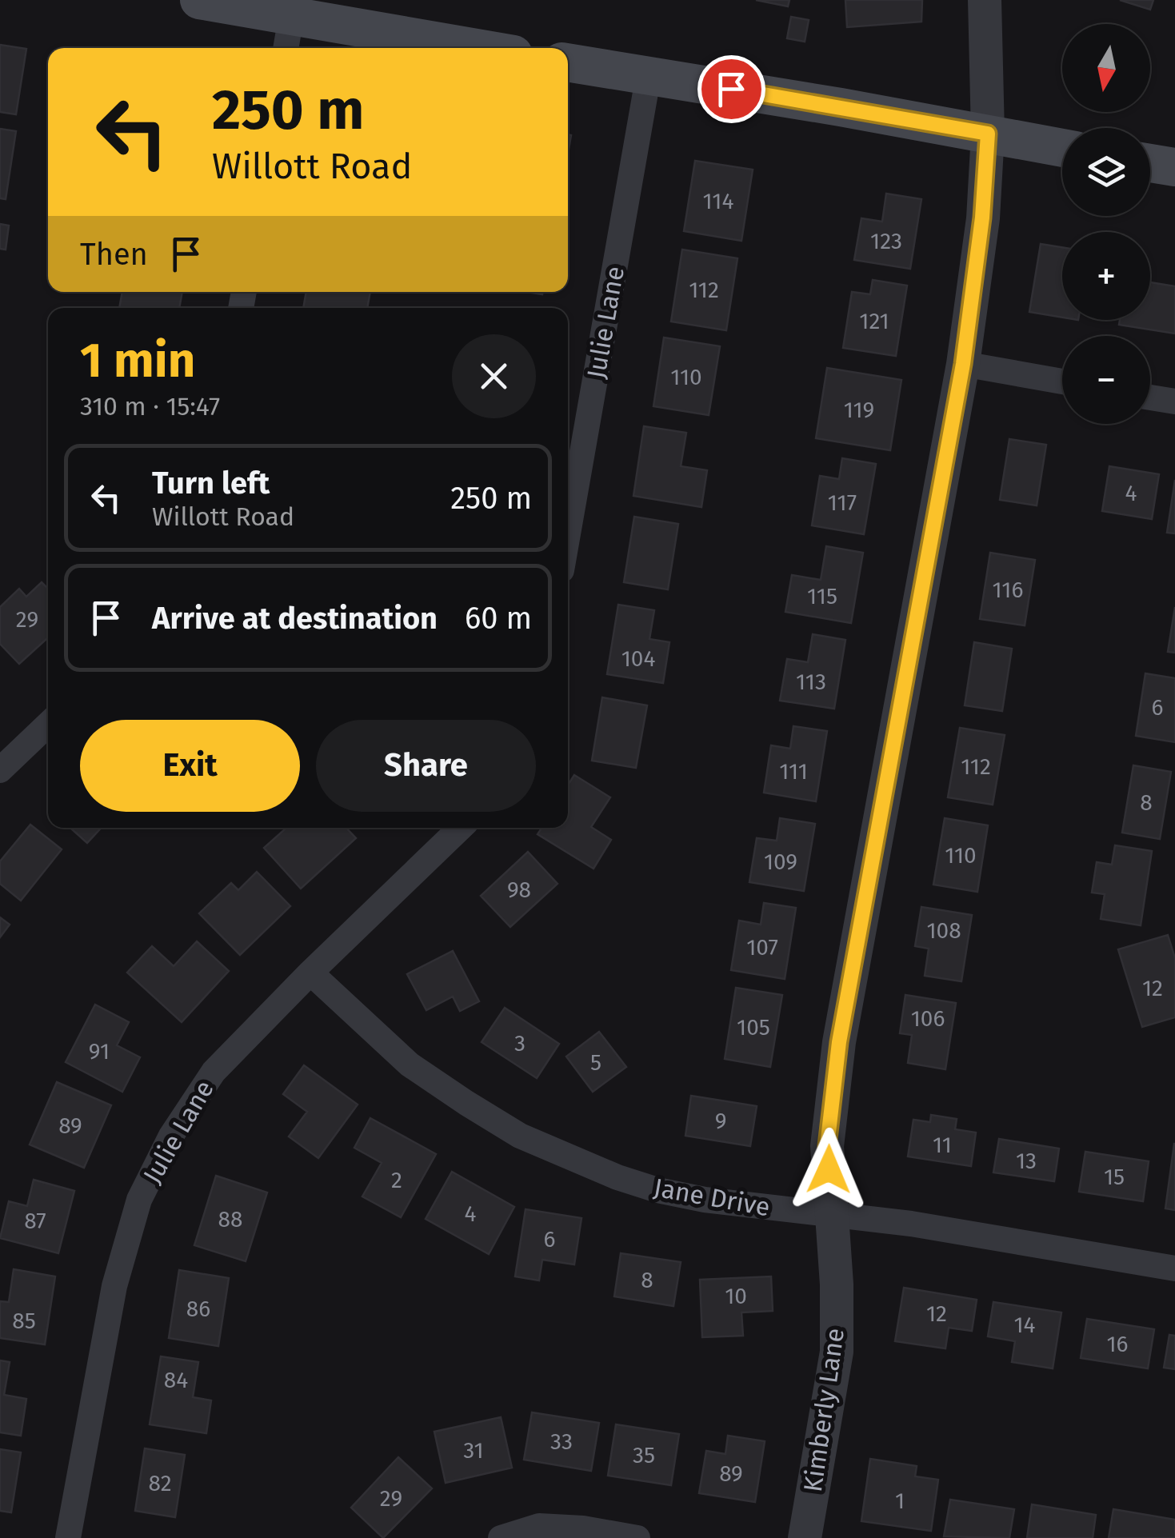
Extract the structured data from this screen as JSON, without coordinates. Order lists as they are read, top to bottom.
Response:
{
  "streets": {
    "street": ["Julie Lane", "Jane Drive", "Kimberly Lane"]
  },
  "crossings": [
    ["Julie Lane", "Jane Drive"],
    ["Jane Drive", "Kimberly Lane"]
  ],
  "house_numbers": [
    "114",
    "123",
    "112",
    "121",
    "110",
    "119",
    "4",
    "117",
    "116",
    "115",
    "29",
    "104",
    "113",
    "6",
    "112",
    "111",
    "8",
    "110",
    "109",
    "98",
    "108",
    "107",
    "12",
    "106",
    "105",
    "3",
    "91",
    "5",
    "9",
    "89",
    "11",
    "13",
    "15",
    "2",
    "4",
    "88",
    "87",
    "6",
    "8",
    "10",
    "86",
    "12",
    "85",
    "14",
    "16",
    "84",
    "33",
    "31",
    "35",
    "89",
    "82",
    "29",
    "1"
  ],
  "north": "bottom",
  "page": {
    "map_buttons": ["+", "−"],
    "turn": ["250 m", "Willott Road"],
    "then": "Then",
    "heading": ["1 min", "310 m · 15:47"],
    "list": [
      {
        "name": "Turn left",
        "note": "Willott Road",
        "value": "250 m"
      },
      {
        "name": "Arrive at destination",
        "value": "60 m"
      }
    ],
    "buttons": ["Exit", "Share"]
  }
}
